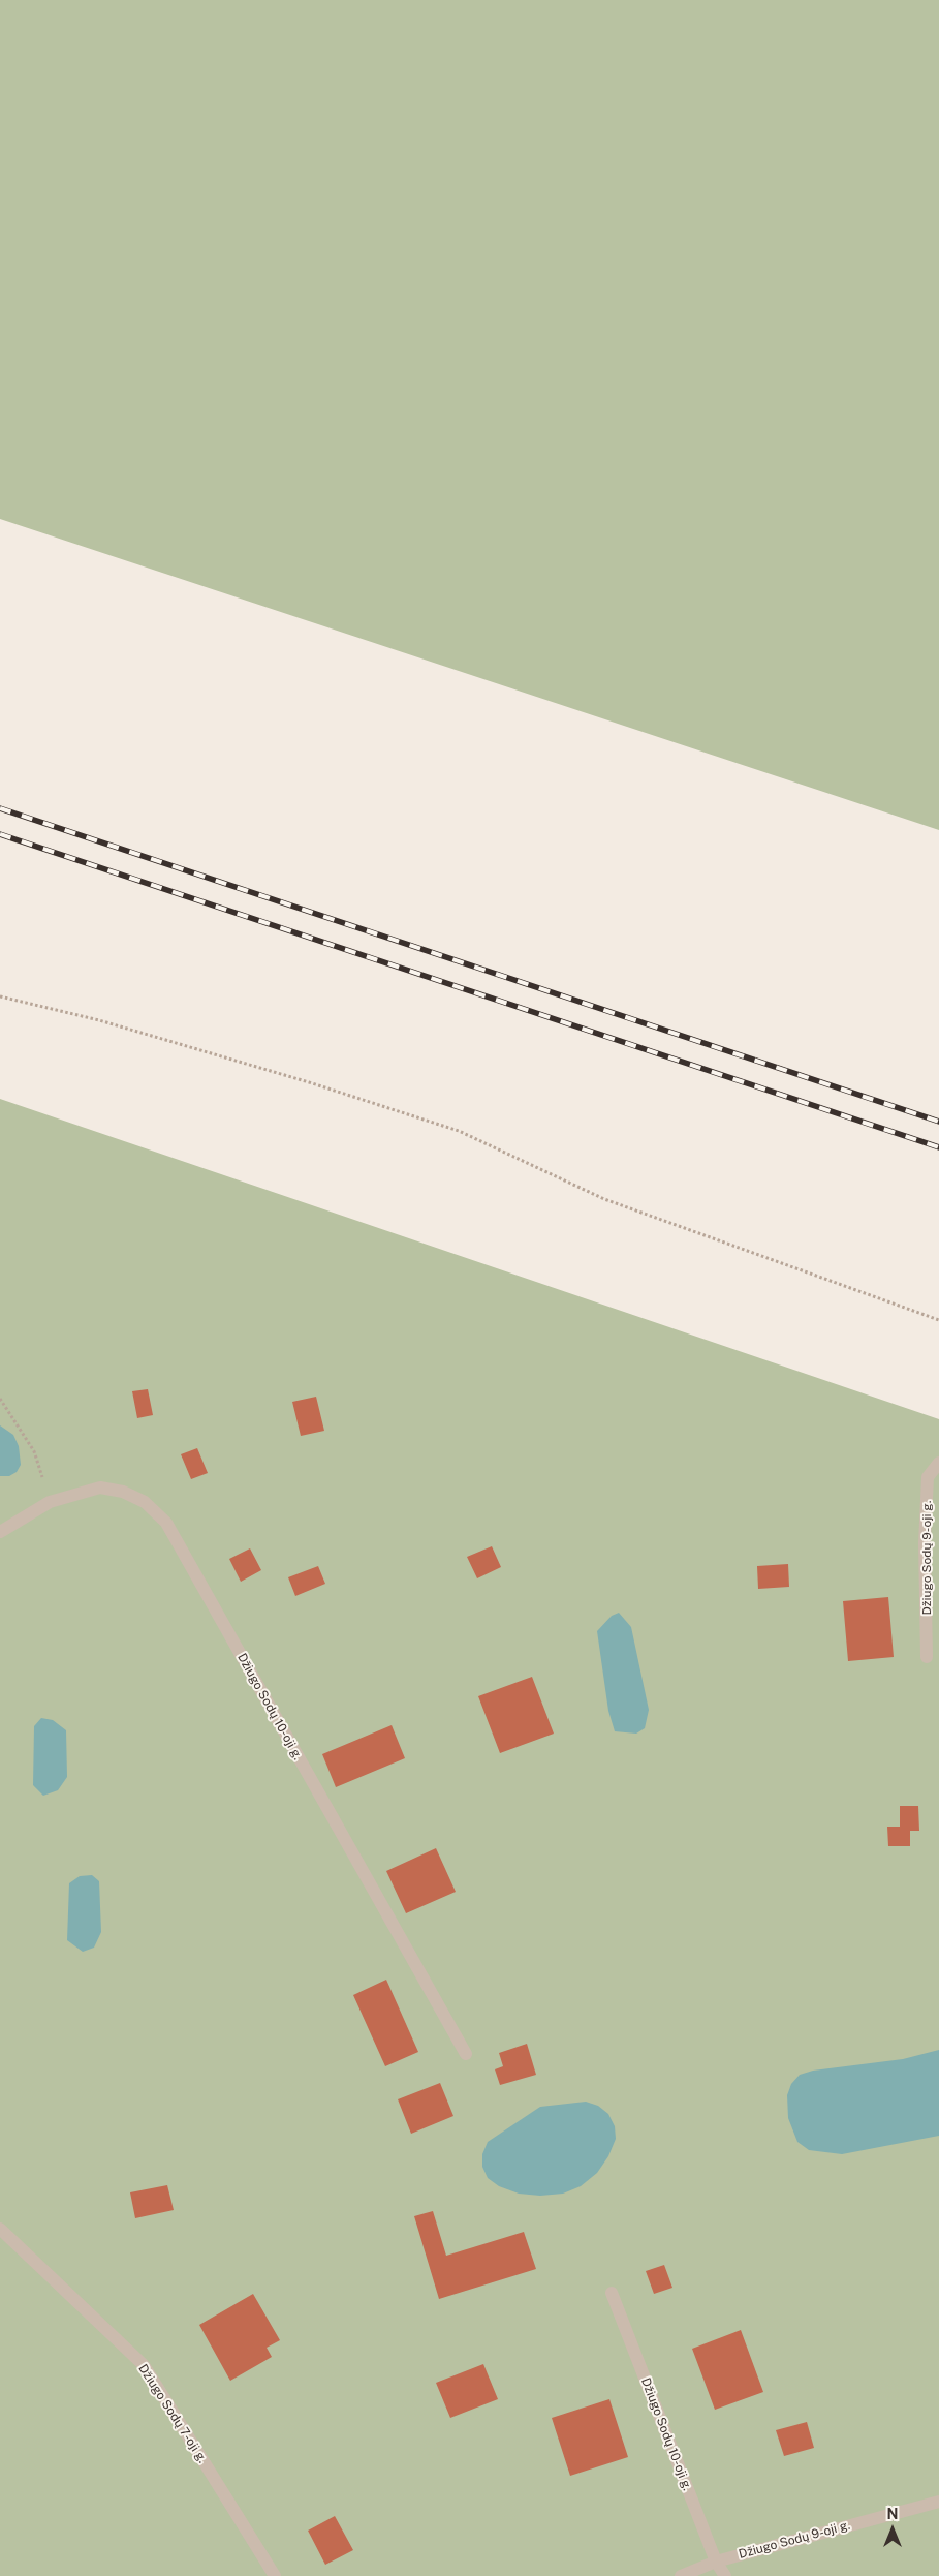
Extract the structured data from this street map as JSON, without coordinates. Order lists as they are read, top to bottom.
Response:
{
  "streets": {
    "street": ["Džiugo Sodų 9-oji g.", "Džiugo Sodų 10-oji g.", "Džiugo Sodų 7-oji g."]
  },
  "crossings": [
    ["Džiugo Sodų 9-oji g.", "Džiugo Sodų 10-oji g."]
  ],
  "north": "top"
}
